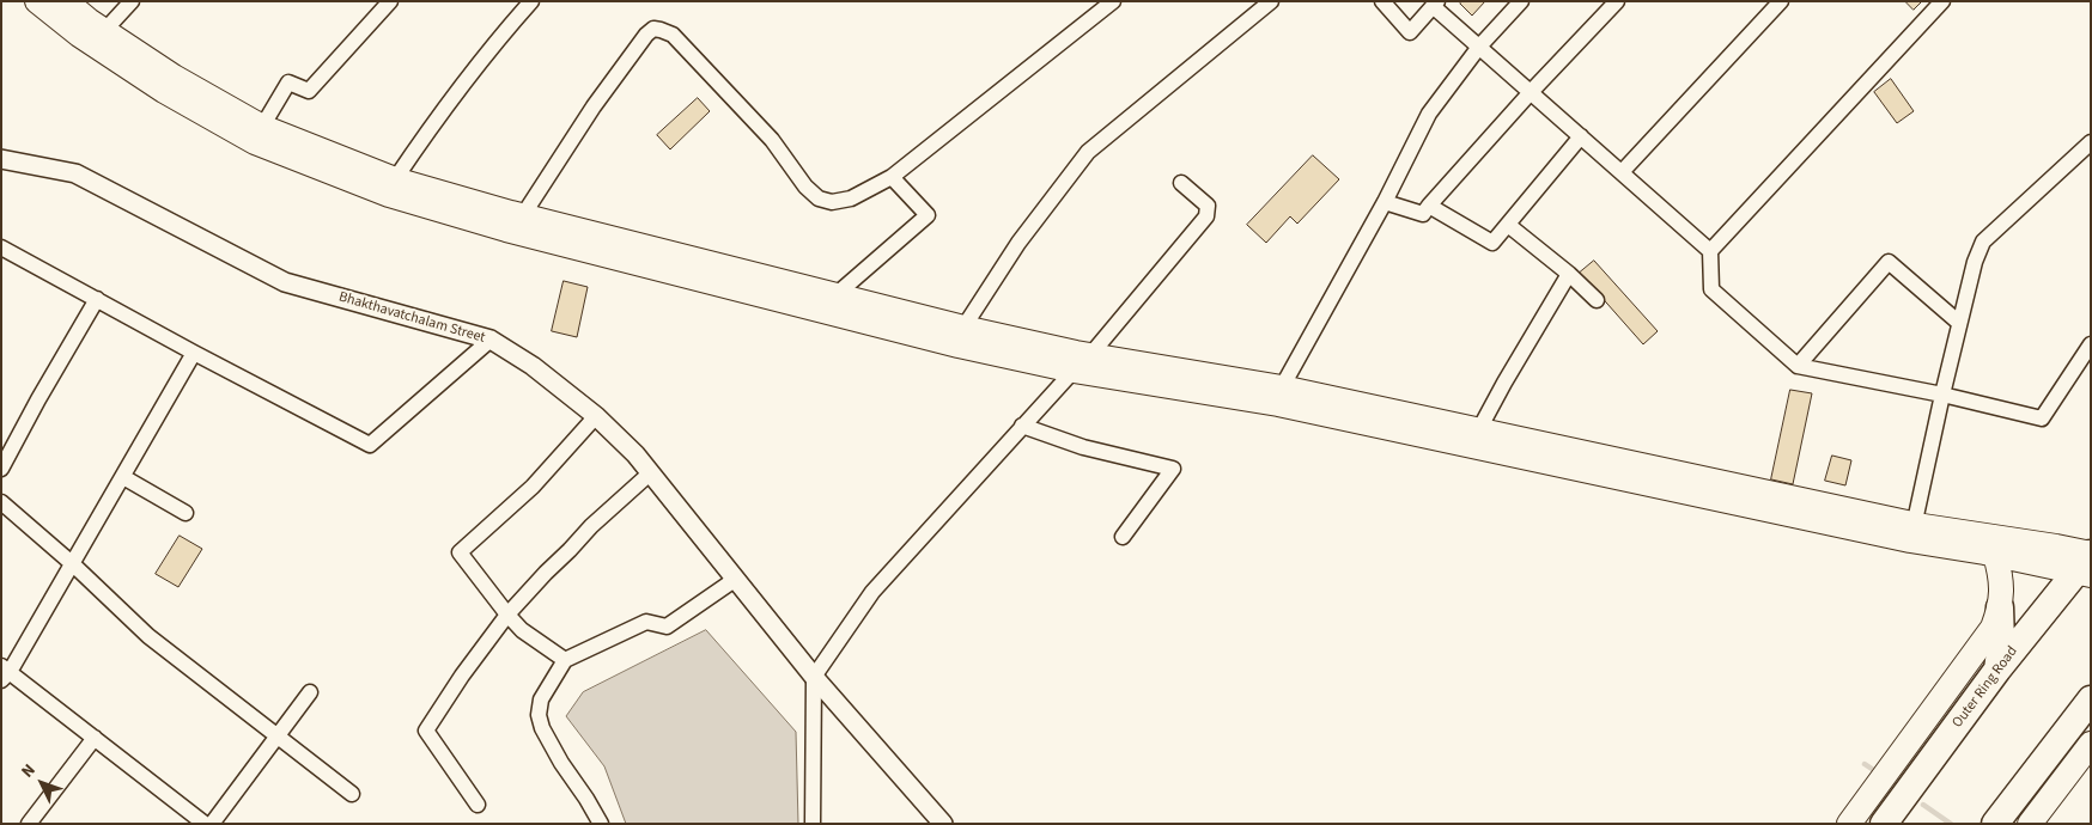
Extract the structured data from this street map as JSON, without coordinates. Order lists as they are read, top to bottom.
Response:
{
  "streets": {
    "highway": ["Outer Ring Road"],
    "street": ["Bhakthavatchalam Street"]
  },
  "north": "top left"
}
